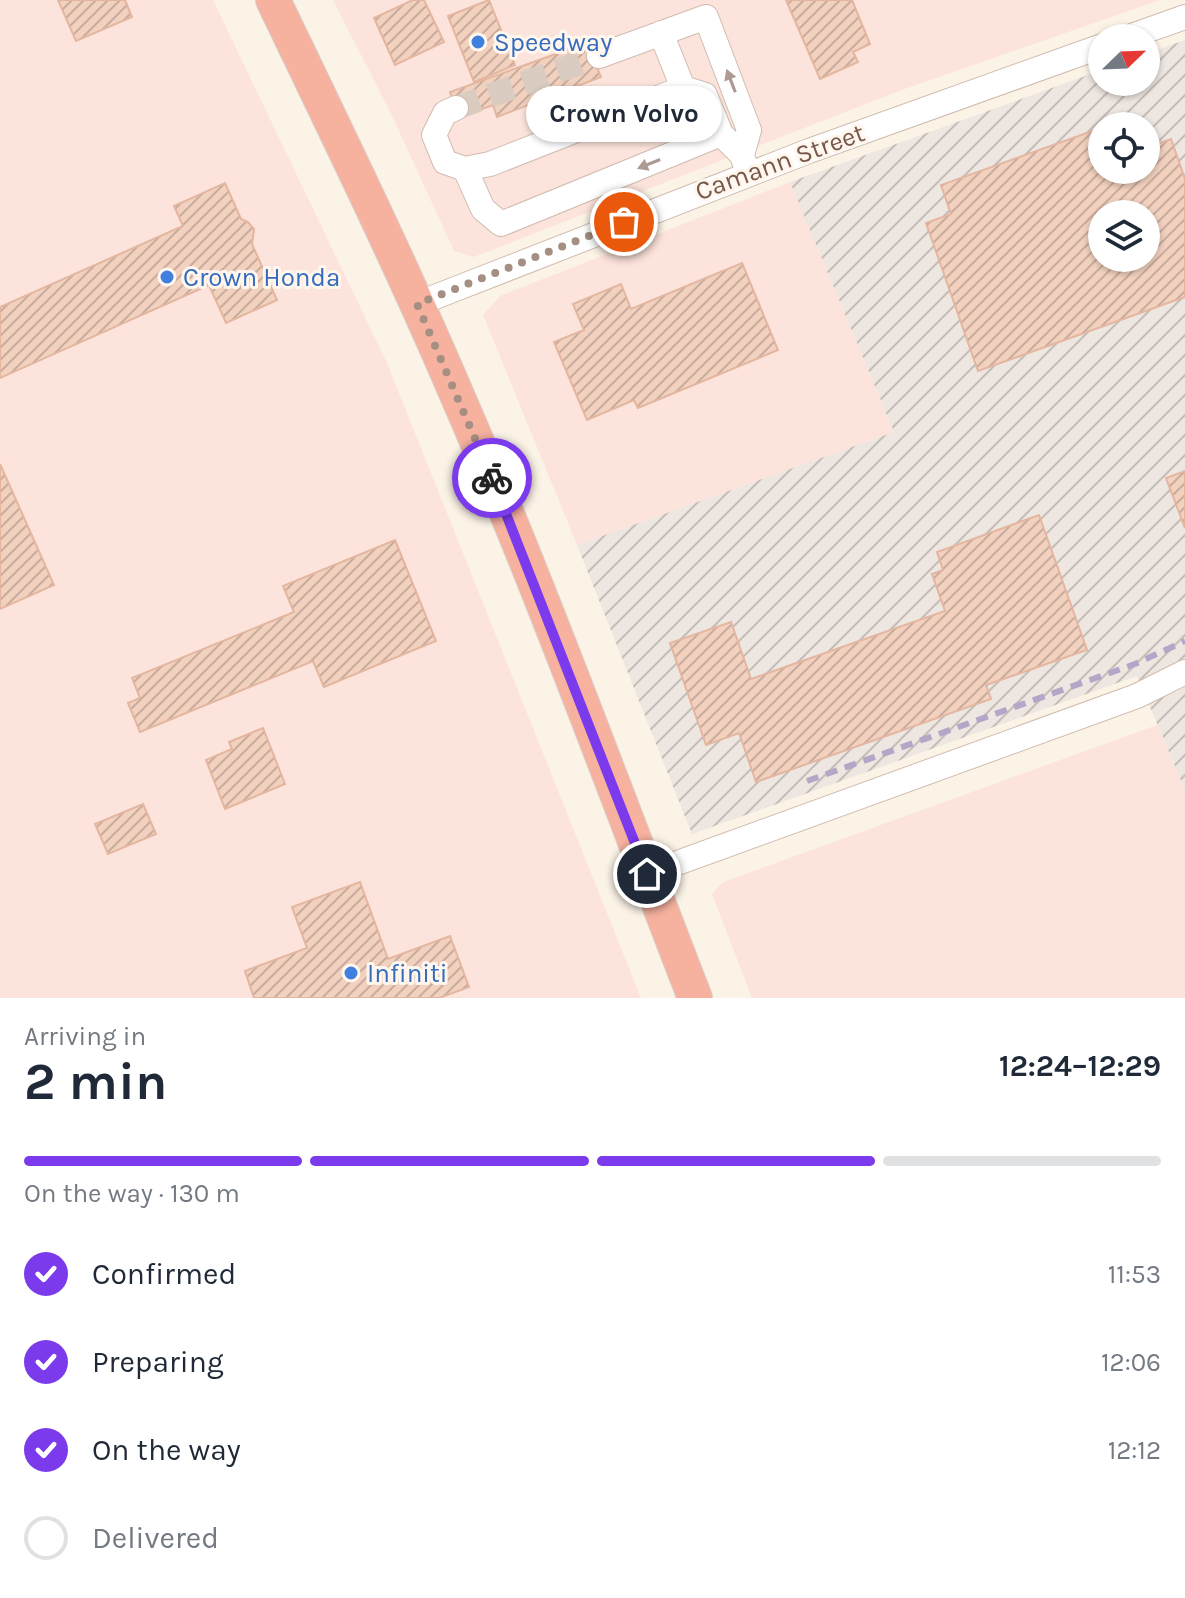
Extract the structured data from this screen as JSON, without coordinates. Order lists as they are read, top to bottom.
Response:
{
  "streets": {
    "street": ["Camann Street"]
  },
  "places": [
    "Speedway",
    "Crown Volvo",
    "Crown Honda",
    "Infiniti"
  ],
  "north": "top right",
  "page": {
    "bubble": "Crown Volvo",
    "heading": ["2 min", "Arriving in", "12:24–12:29"],
    "bar": "On the way · 130 m",
    "list": [
      ["Confirmed", "11:53"],
      ["Preparing", "12:06"],
      ["On the way", "12:12"],
      "Delivered"
    ]
  }
}
